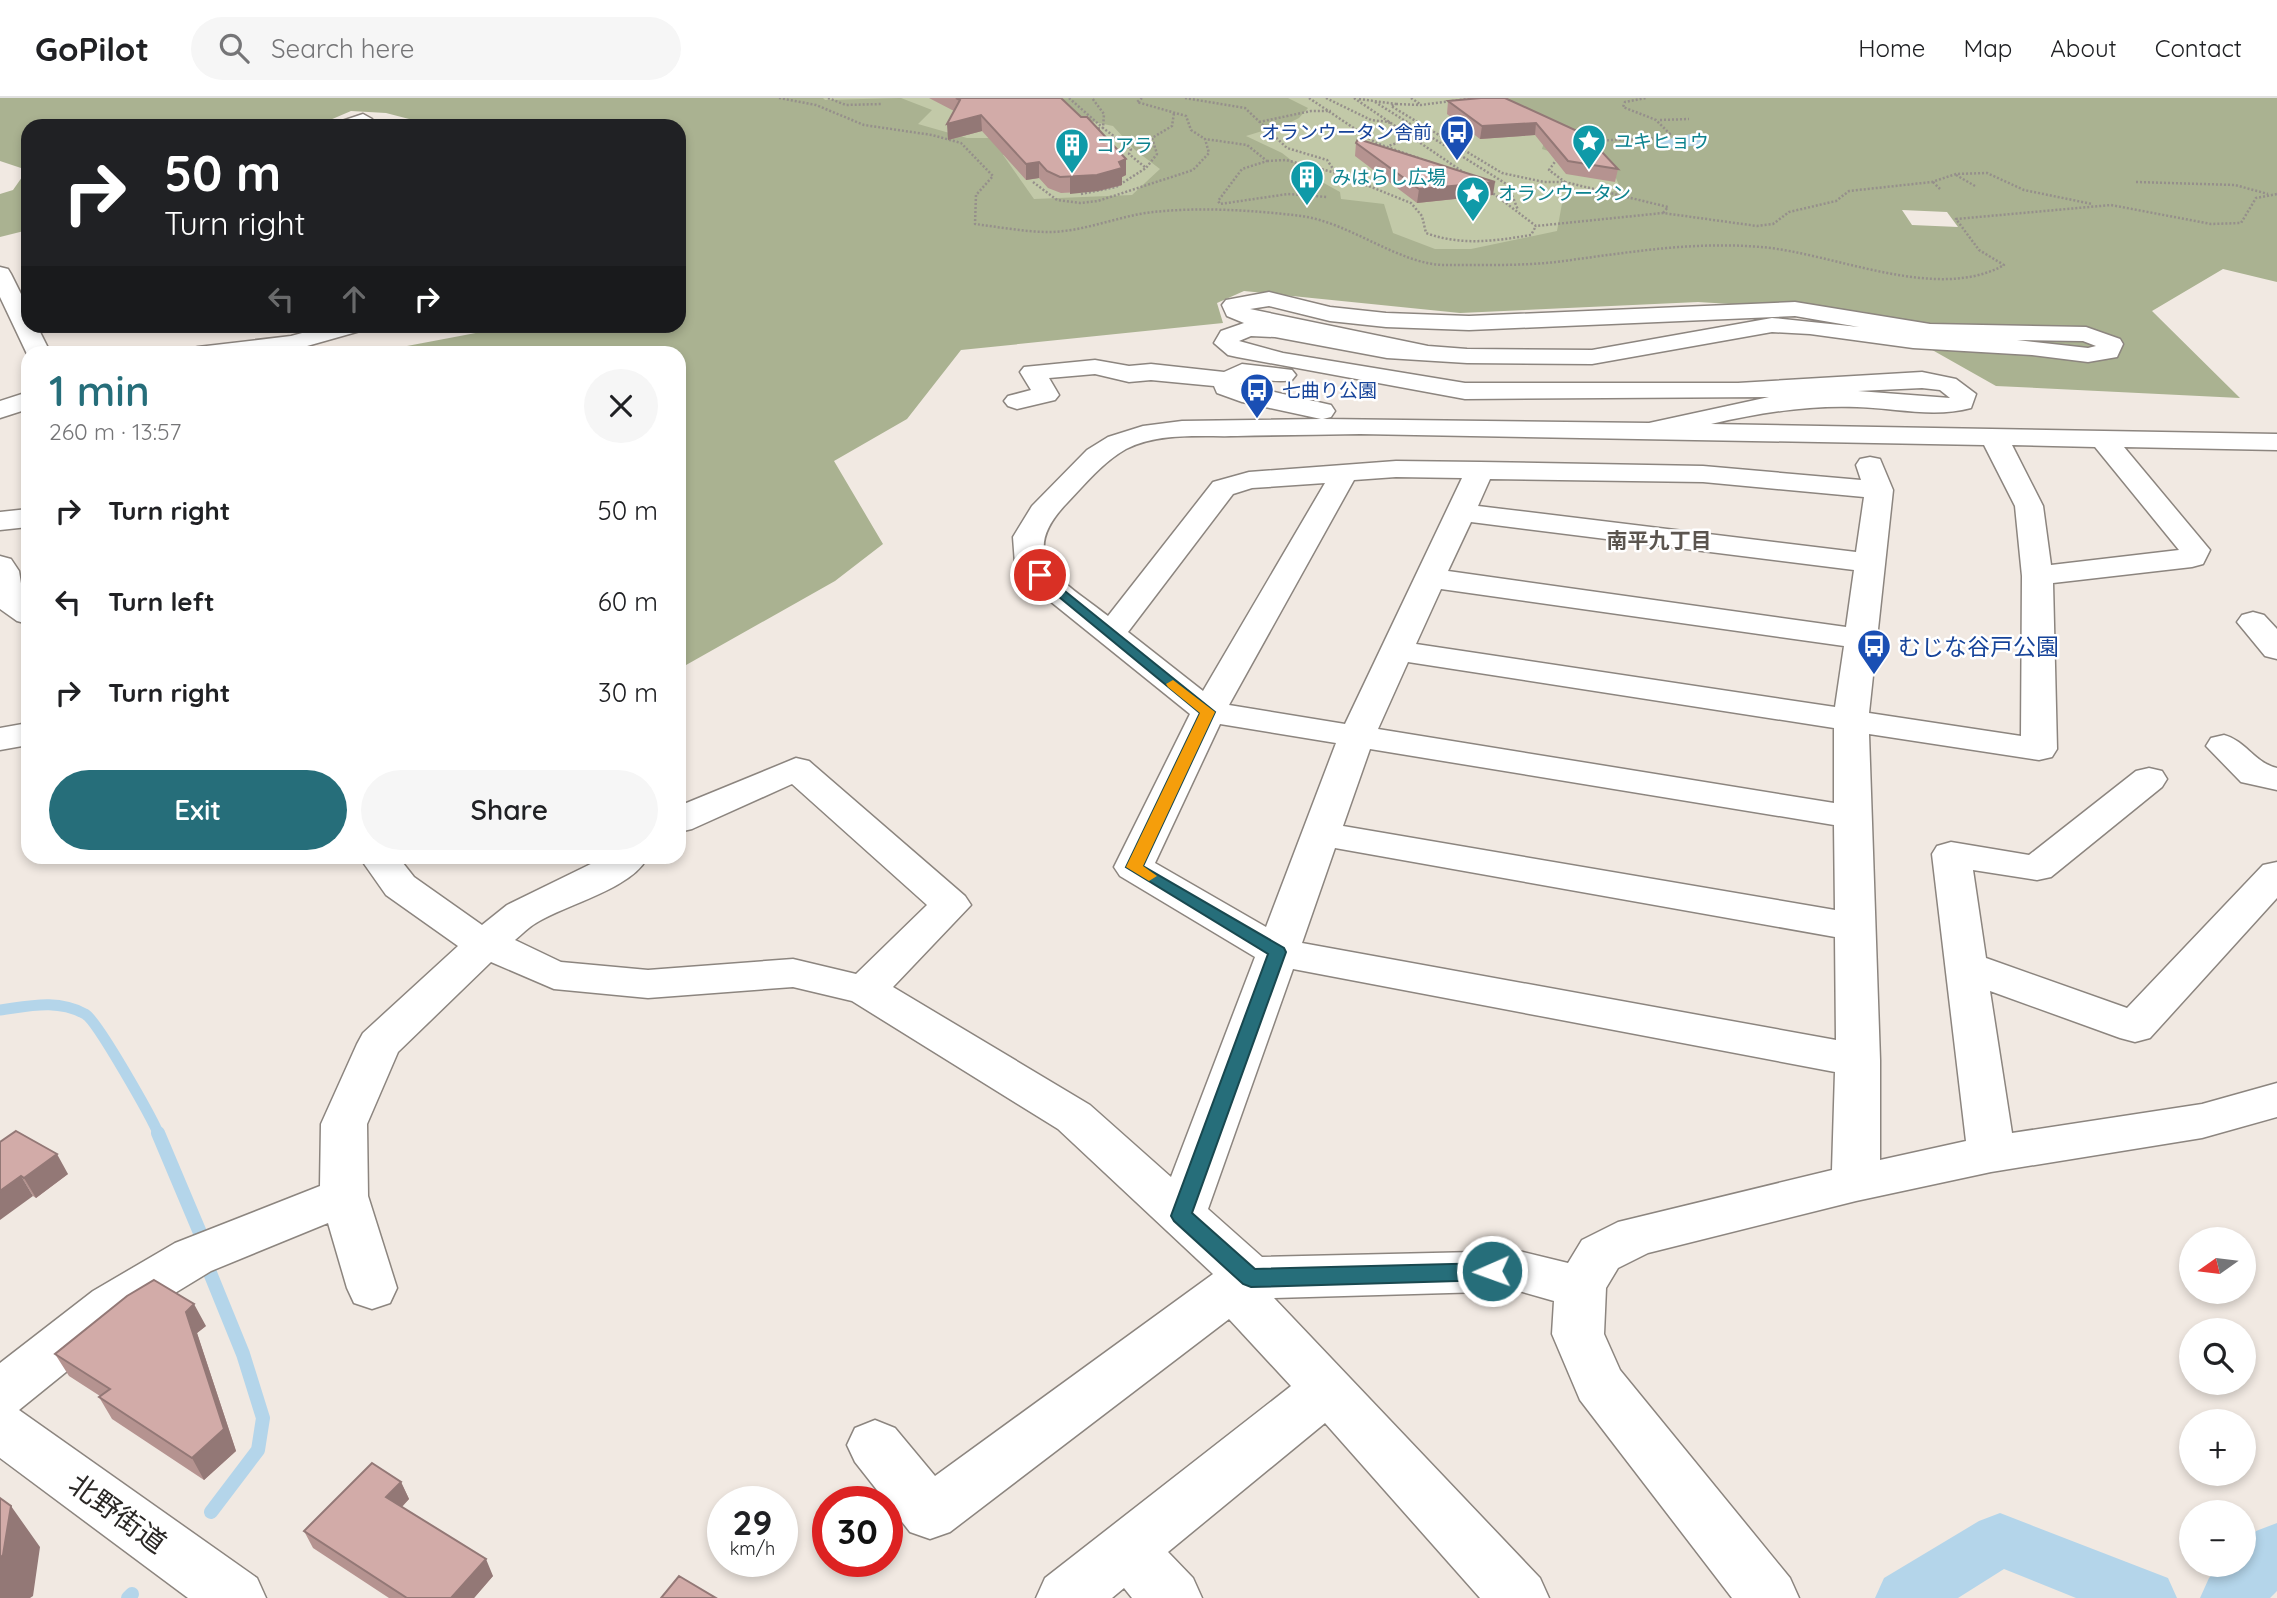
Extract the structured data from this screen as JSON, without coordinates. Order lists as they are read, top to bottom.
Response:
{
  "streets": {
    "street": ["北野街道"]
  },
  "districts": ["南平九丁目"],
  "places": {
    "bus stop": ["オランウータン舎前", "七曲り公園", "むじな谷戸公園"],
    "place": ["ユキヒョウ", "オランウータン"],
    "building": ["コアラ", "みはらし広場"]
  },
  "north": "left",
  "page": {
    "header": "GoPilot",
    "search": "Search here",
    "nav": [
      "Home",
      "Map",
      "About",
      "Contact"
    ],
    "turn": ["50 m", "Turn right"],
    "heading": ["1 min", "260 m · 13:57"],
    "list": [
      {
        "name": "Turn right",
        "value": "50 m"
      },
      {
        "name": "Turn left",
        "value": "60 m"
      },
      {
        "name": "Turn right",
        "value": "30 m"
      }
    ],
    "buttons": ["Exit", "Share"],
    "map_buttons": ["+", "−"],
    "speed": "29 km/h",
    "limit": "30"
  }
}
